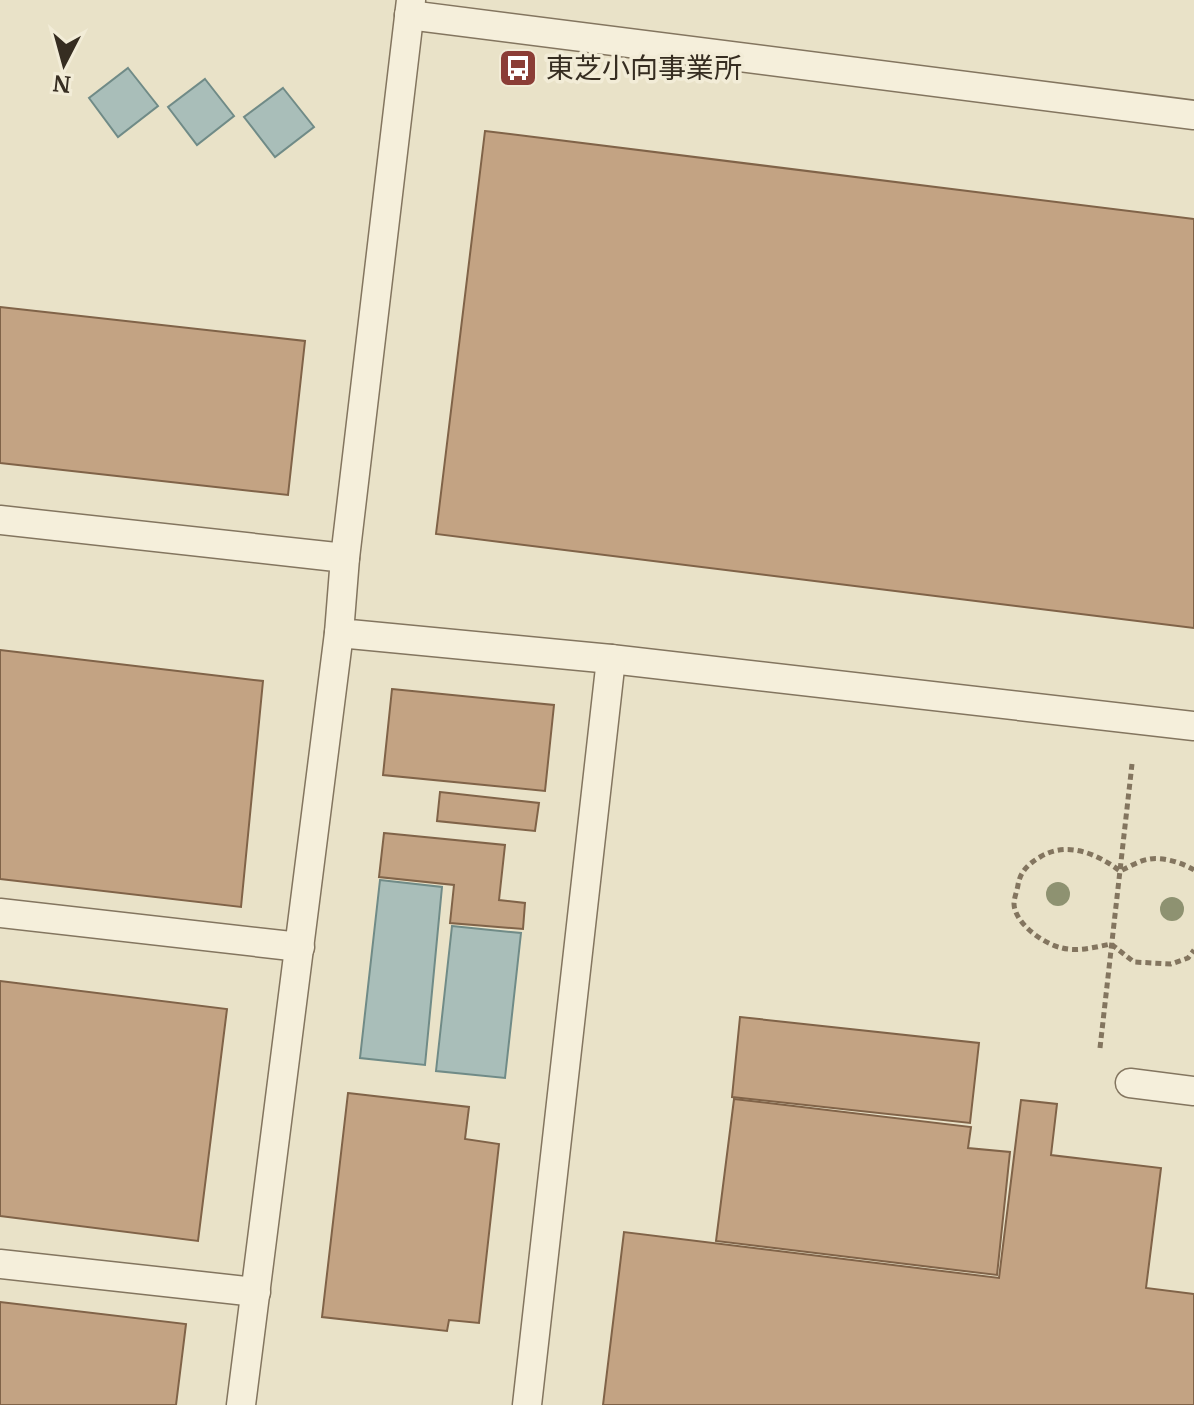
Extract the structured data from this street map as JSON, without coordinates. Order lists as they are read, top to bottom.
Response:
{
  "places": {
    "bus stop": ["東芝小向事業所"]
  },
  "north": "bottom"
}
